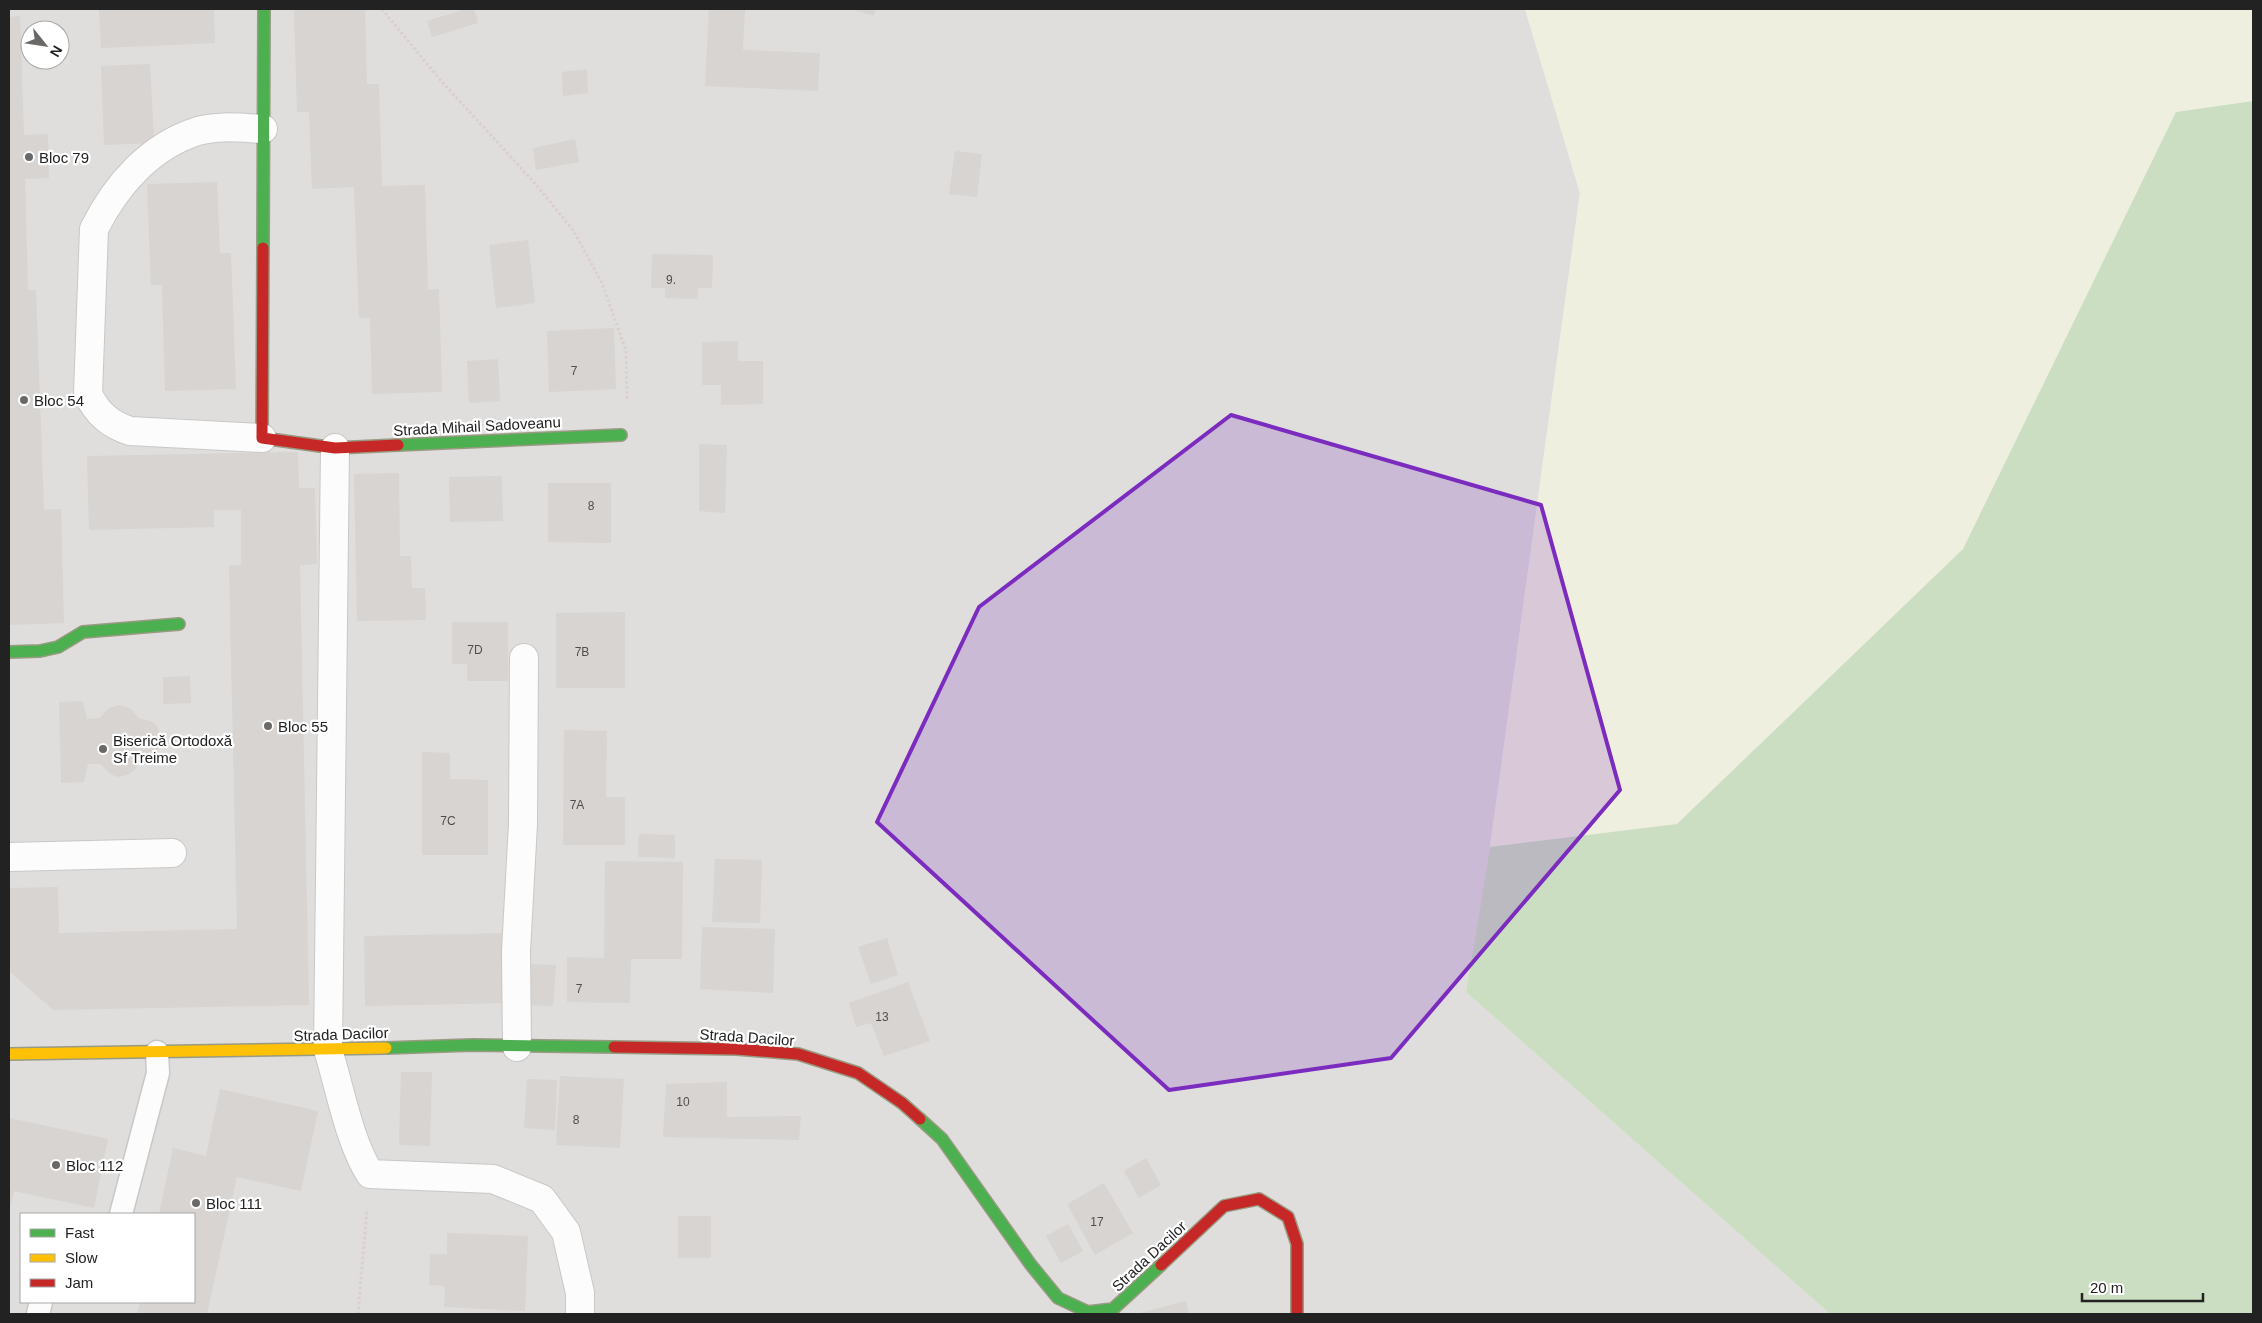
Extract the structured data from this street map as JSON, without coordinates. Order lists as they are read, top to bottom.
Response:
{
  "streets": {
    "street": ["Strada Mihail Sadoveanu", "Strada Dacilor"]
  },
  "places": [
    "Bloc 79",
    "Bloc 54",
    "Bloc 55",
    "Biserică Ortodoxă Sf Treime",
    "Bloc 112",
    "Bloc 111"
  ],
  "house_numbers": [
    "9.",
    "7",
    "8",
    "7D",
    "7B",
    "7A",
    "7C",
    "7",
    "13",
    "10",
    "8",
    "17"
  ],
  "legend": ["Fast", "Slow", "Jam"],
  "scale_bar": "20 m",
  "north": "bottom right"
}
